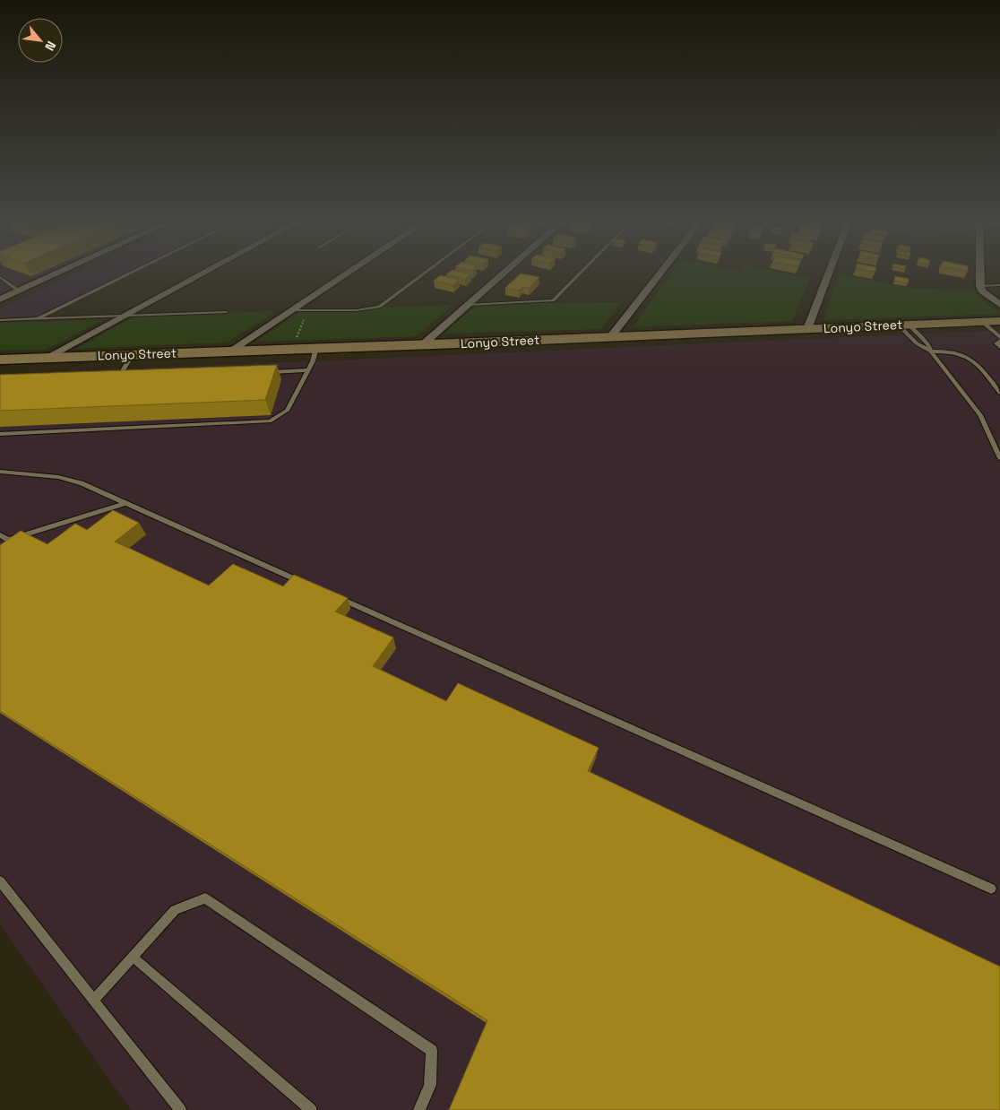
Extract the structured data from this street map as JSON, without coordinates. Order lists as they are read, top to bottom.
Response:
{
  "streets": {
    "street": ["Lonyo Street"]
  },
  "north": "bottom right"
}
